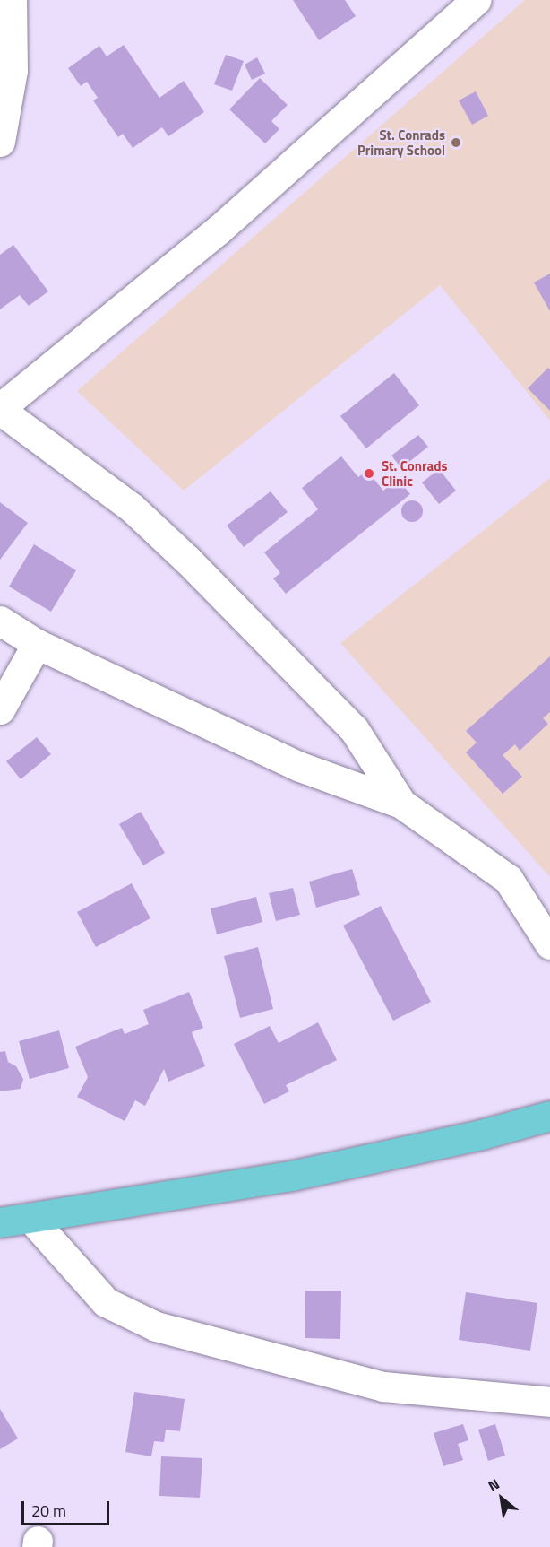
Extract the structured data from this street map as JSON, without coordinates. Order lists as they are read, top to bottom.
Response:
{
  "places": ["St. Conrads Primary School", "St. Conrads Clinic"],
  "scale_bar": "20 m",
  "north": "top left"
}
